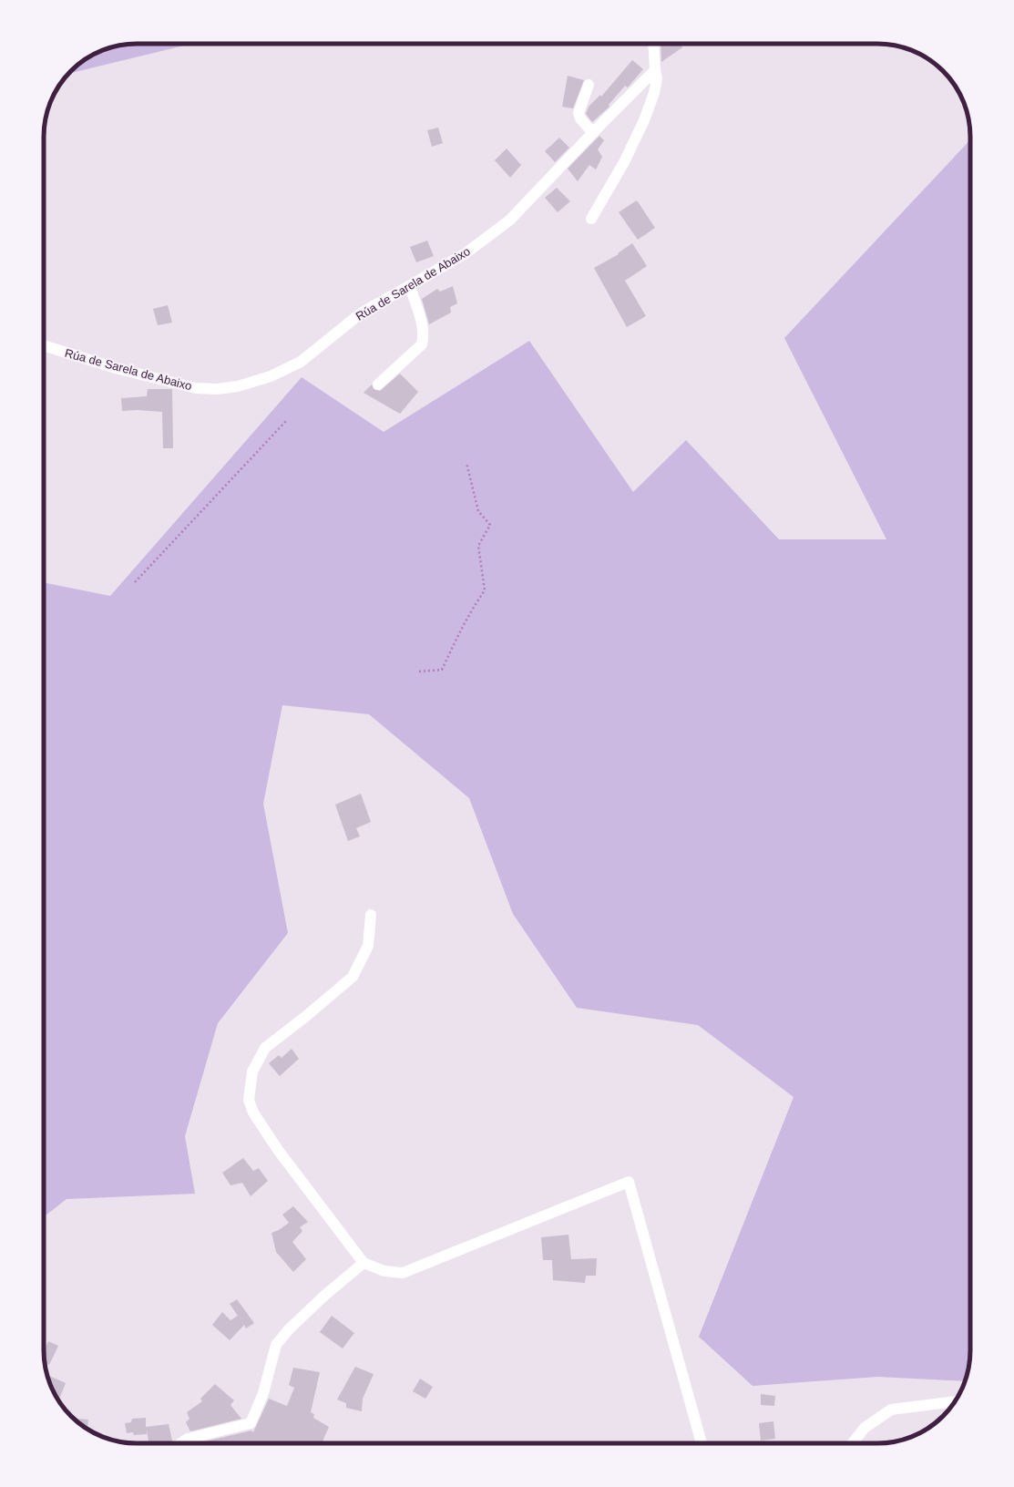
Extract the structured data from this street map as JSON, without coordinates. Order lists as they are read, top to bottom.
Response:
{
  "streets": {
    "street": ["Rúa de Sarela de Abaixo"]
  }
}
